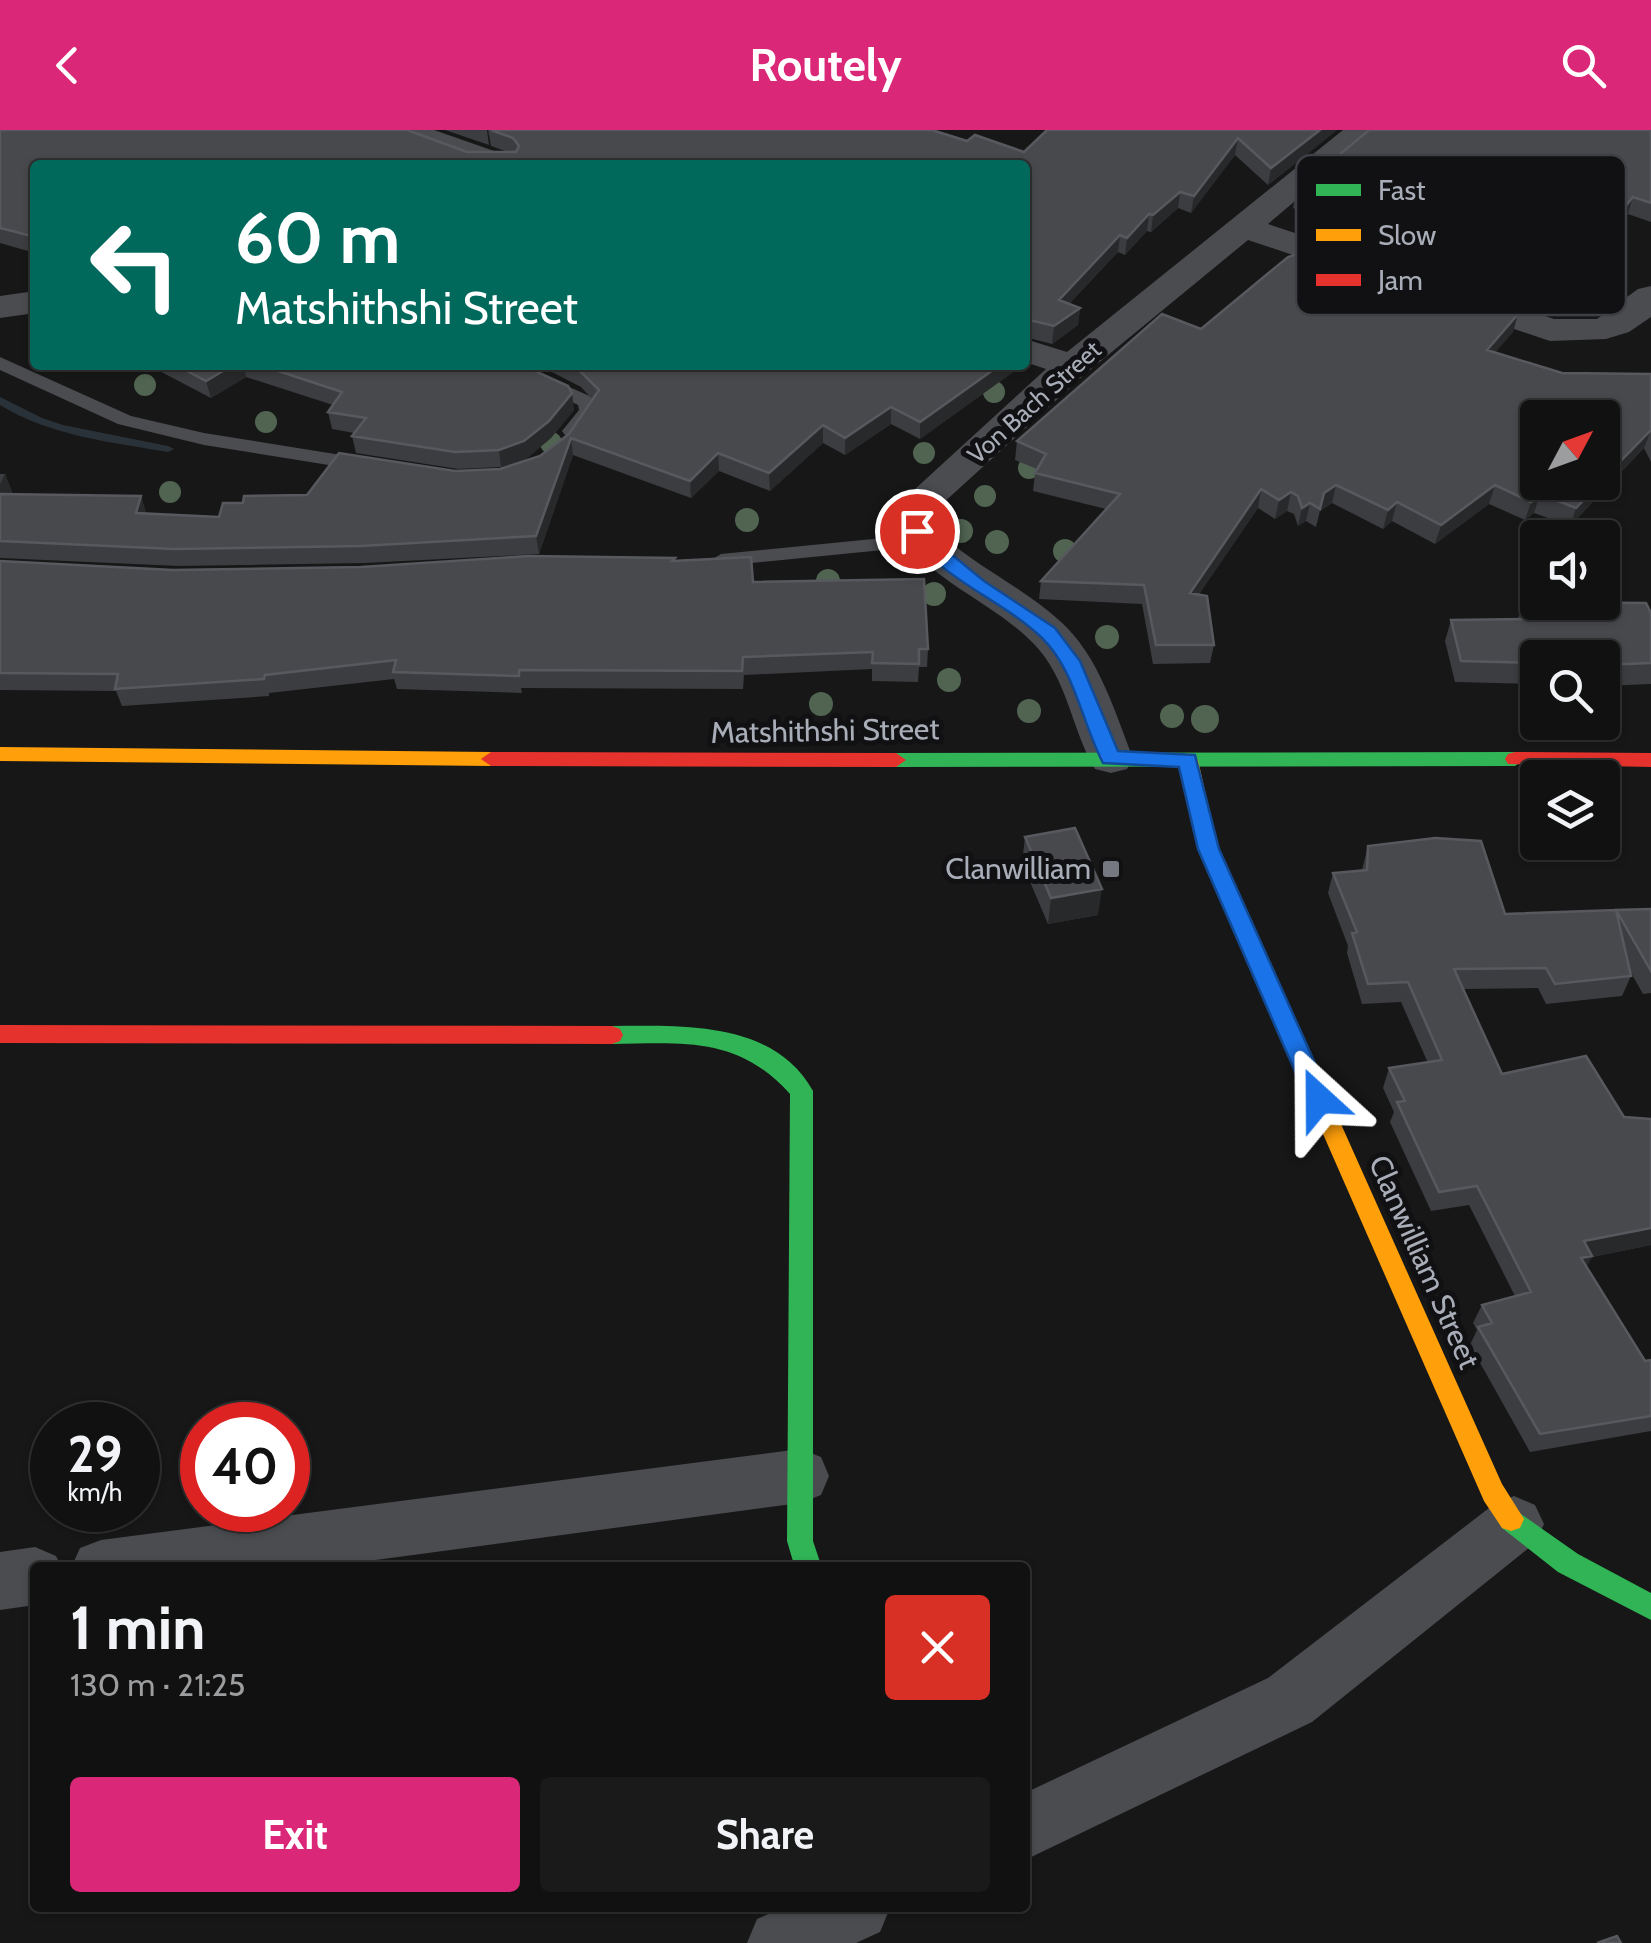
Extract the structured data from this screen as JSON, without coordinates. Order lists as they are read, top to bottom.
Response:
{
  "streets": {
    "street": ["Von Bach Street", "Matshithshi Street", "Clanwilliam Street"]
  },
  "crossings": [
    ["Matshithshi Street", "Clanwilliam Street"]
  ],
  "places": {
    "transit": ["Clanwilliam"]
  },
  "legend": ["Fast", "Slow", "Jam"],
  "north": "top right",
  "page": {
    "header": "Routely",
    "turn": ["60 m", "Matshithshi Street"],
    "speed": "29 km/h",
    "limit": "40",
    "heading": ["1 min", "130 m · 21:25"],
    "buttons": ["Exit", "Share"]
  }
}
